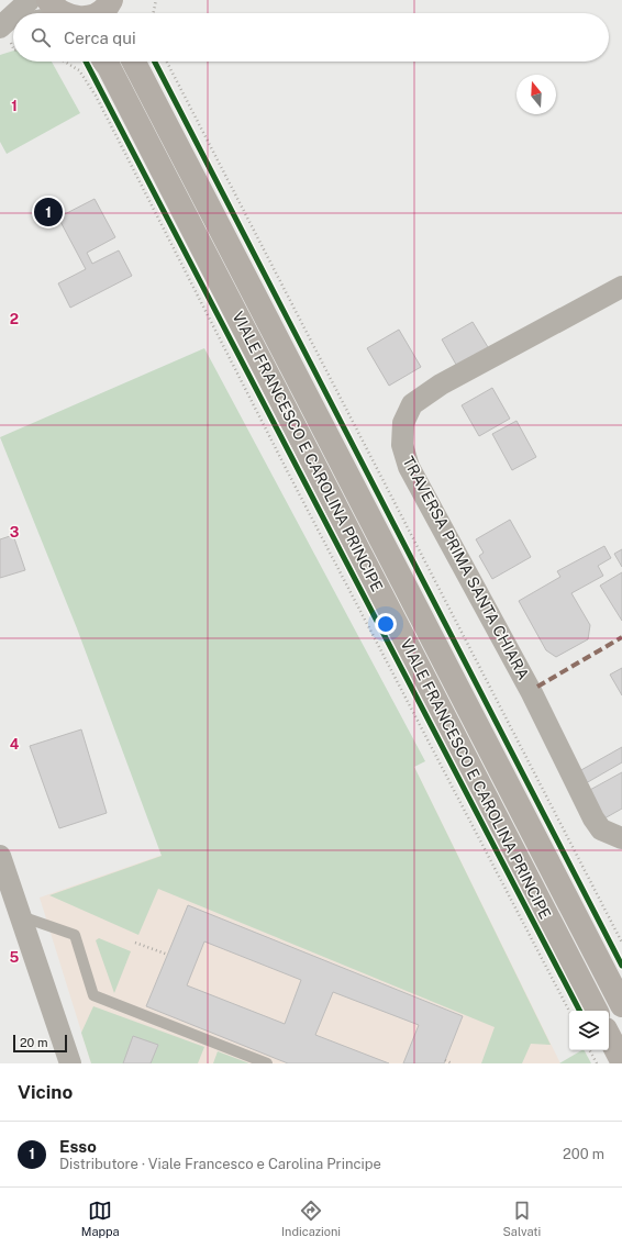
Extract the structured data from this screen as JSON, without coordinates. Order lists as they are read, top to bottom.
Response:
{
  "streets": {
    "street": ["VIALE FRANCESCO E CAROLINA PRINCIPE", "TRAVERSA PRIMA SANTA CHIARA"]
  },
  "scale_bar": "20 m",
  "north": "top",
  "page": {
    "search": "Cerca qui",
    "pins": "1",
    "scale": "20 m",
    "heading": "Vicino",
    "list": [
      {
        "mark": "1",
        "name": "Esso",
        "note": "Distributore · Viale Francesco e Carolina Principe",
        "value": "200 m"
      }
    ],
    "nav": ["Mappa", "Indicazioni", "Salvati"]
  },
  "grid": {
    "rows": [
      "1",
      "2",
      "3",
      "4",
      "5"
    ]
  }
}
